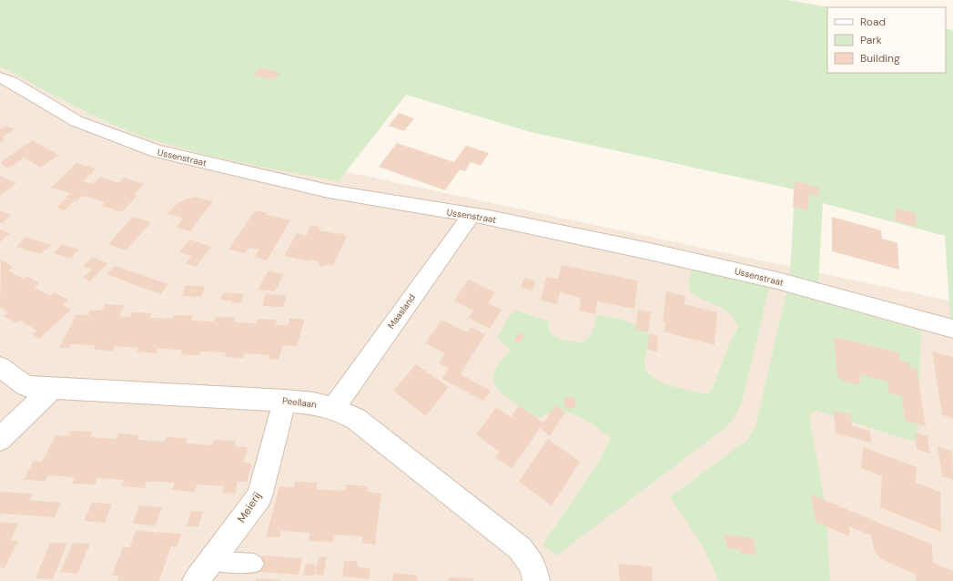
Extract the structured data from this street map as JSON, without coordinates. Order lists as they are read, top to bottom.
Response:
{
  "streets": {
    "street": [
      "Ussenstraat",
      "Maasland",
      "Peellaan",
      "Meierij"
    ]
  },
  "crossings": [
    ["Ussenstraat", "Maasland"],
    ["Maasland", "Peellaan"],
    ["Peellaan", "Meierij"]
  ],
  "legend": ["Road", "Park", "Building"]
}
